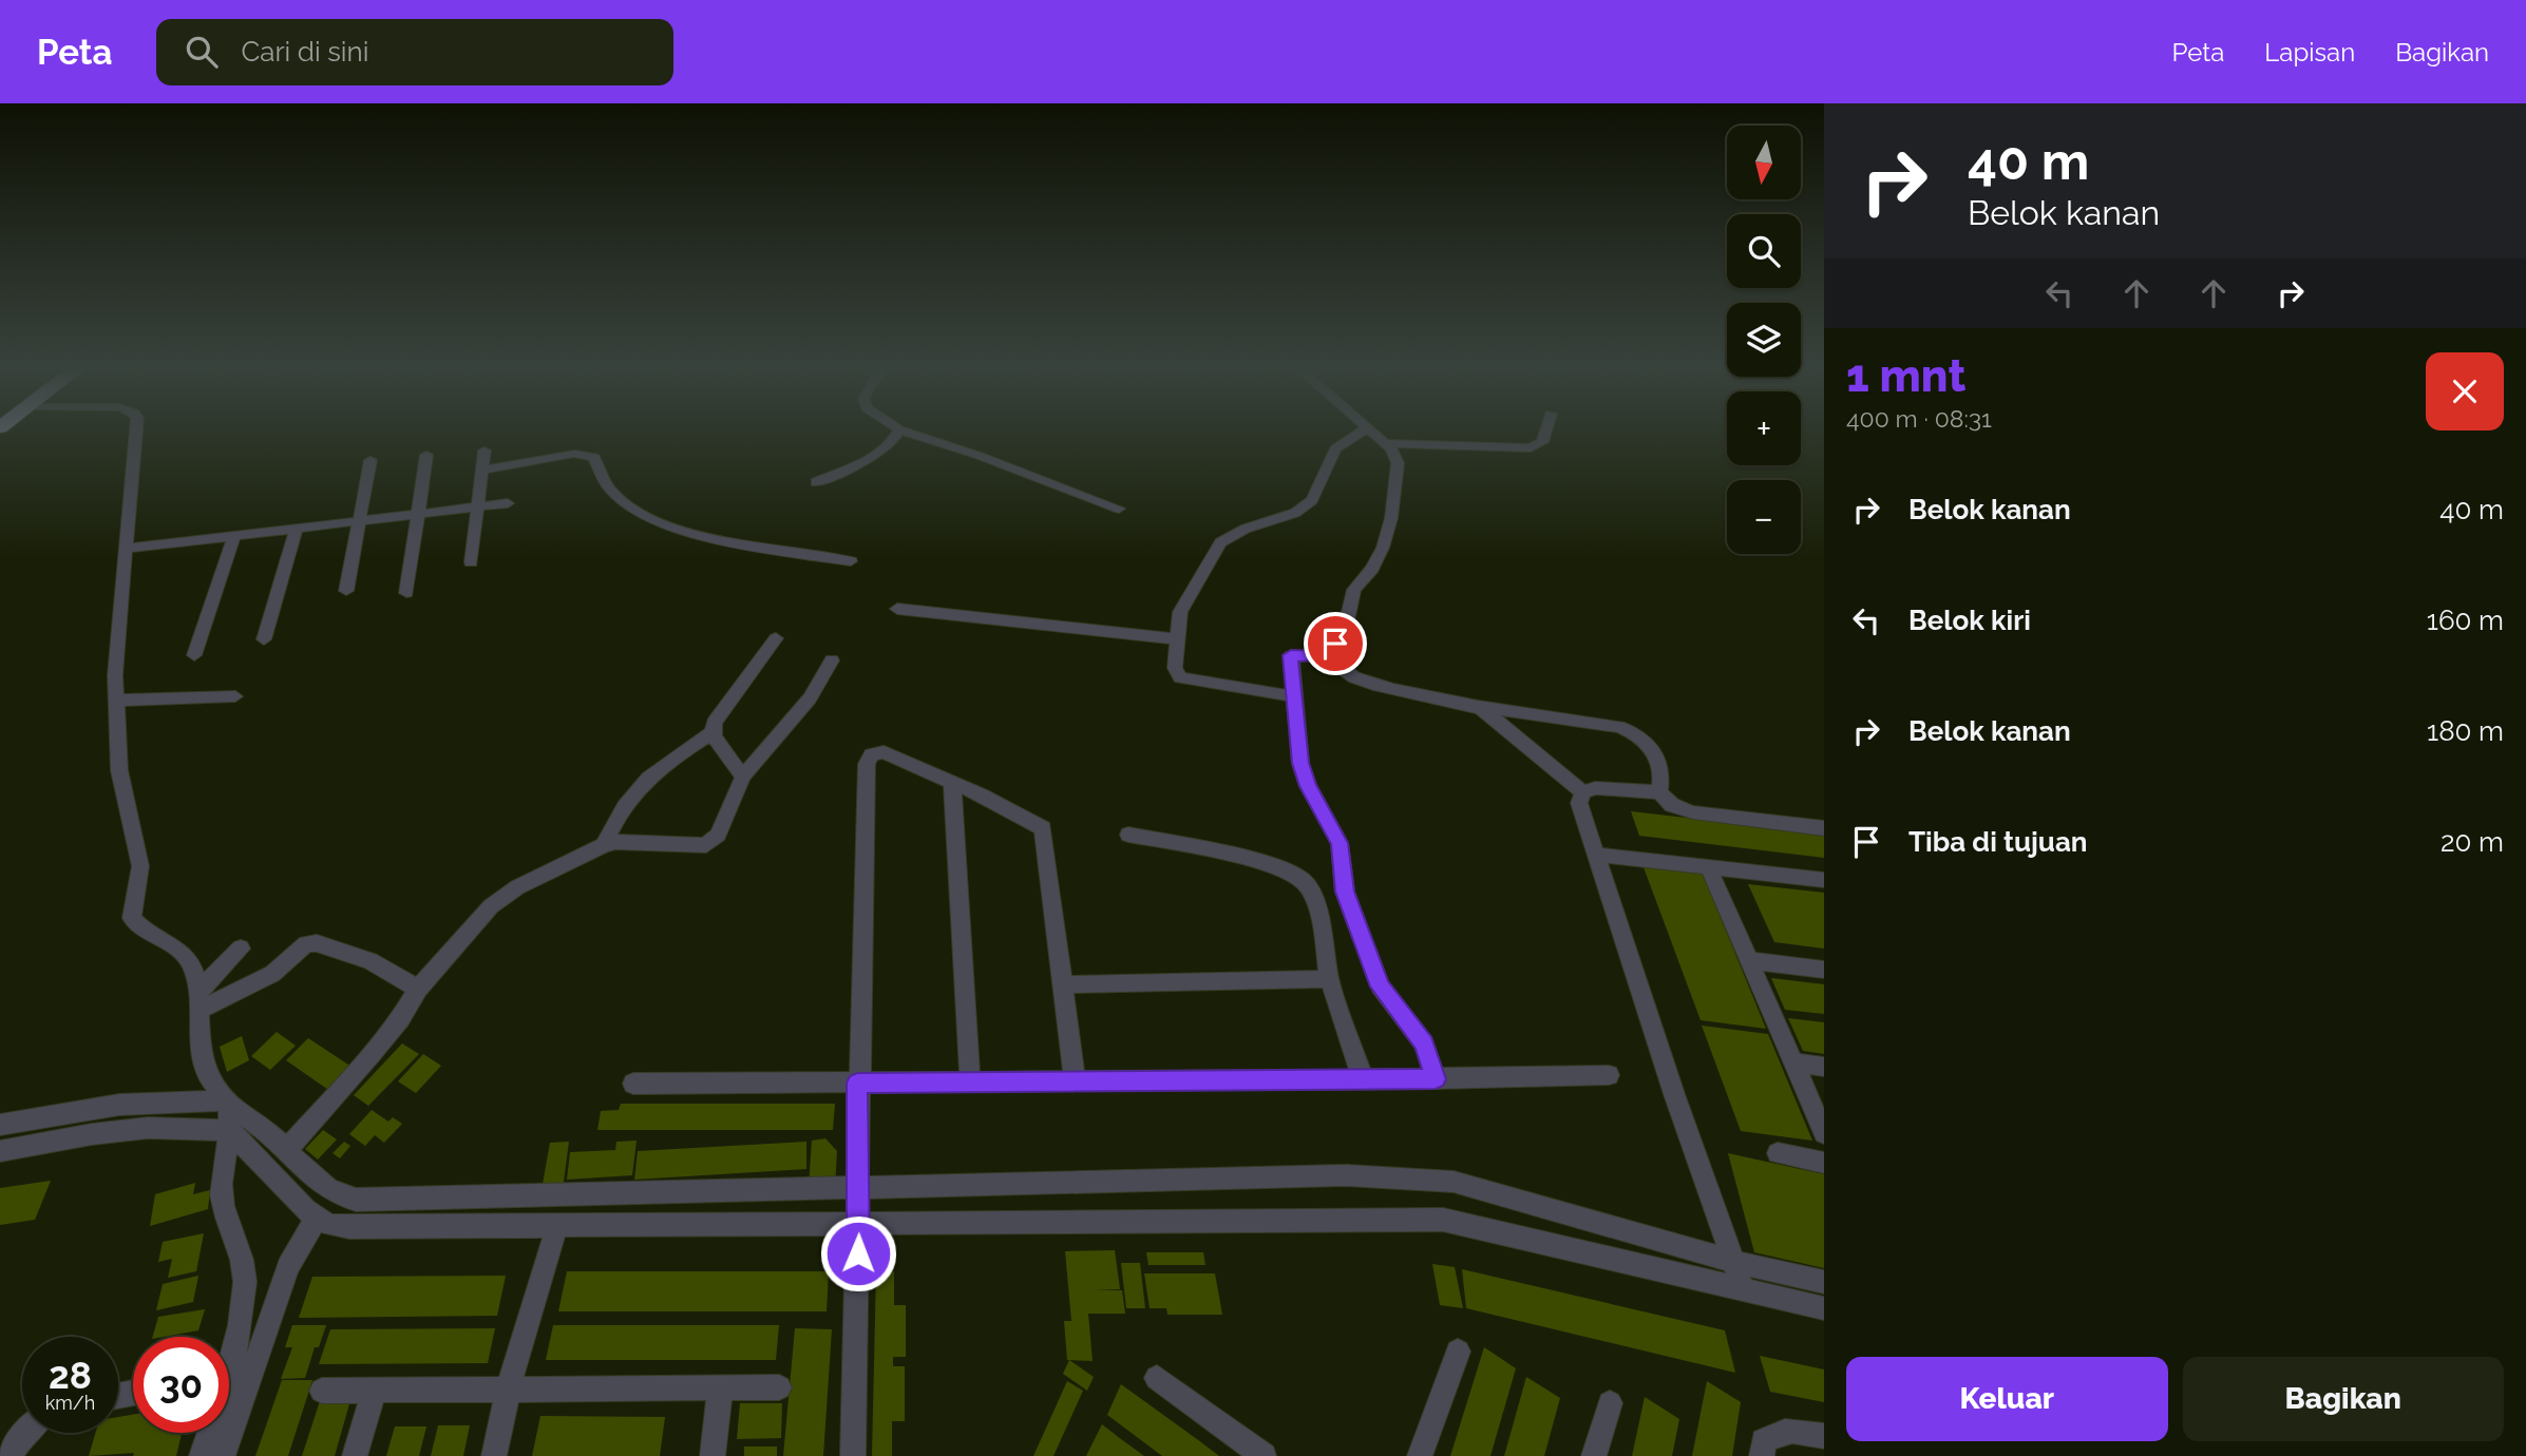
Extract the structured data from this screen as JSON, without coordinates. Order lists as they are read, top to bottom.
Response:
{
  "north": "bottom",
  "page": {
    "header": "Peta",
    "search": "Cari di sini",
    "nav": ["Peta", "Lapisan", "Bagikan"],
    "turn": ["40 m", "Belok kanan"],
    "map_buttons": ["+", "−"],
    "heading": ["1 mnt", "400 m · 08:31"],
    "list": [
      {
        "name": "Belok kanan",
        "value": "40 m"
      },
      {
        "name": "Belok kiri",
        "value": "160 m"
      },
      {
        "name": "Belok kanan",
        "value": "180 m"
      },
      {
        "name": "Tiba di tujuan",
        "value": "20 m"
      }
    ],
    "speed": "28 km/h",
    "limit": "30",
    "buttons": ["Keluar", "Bagikan"]
  }
}
